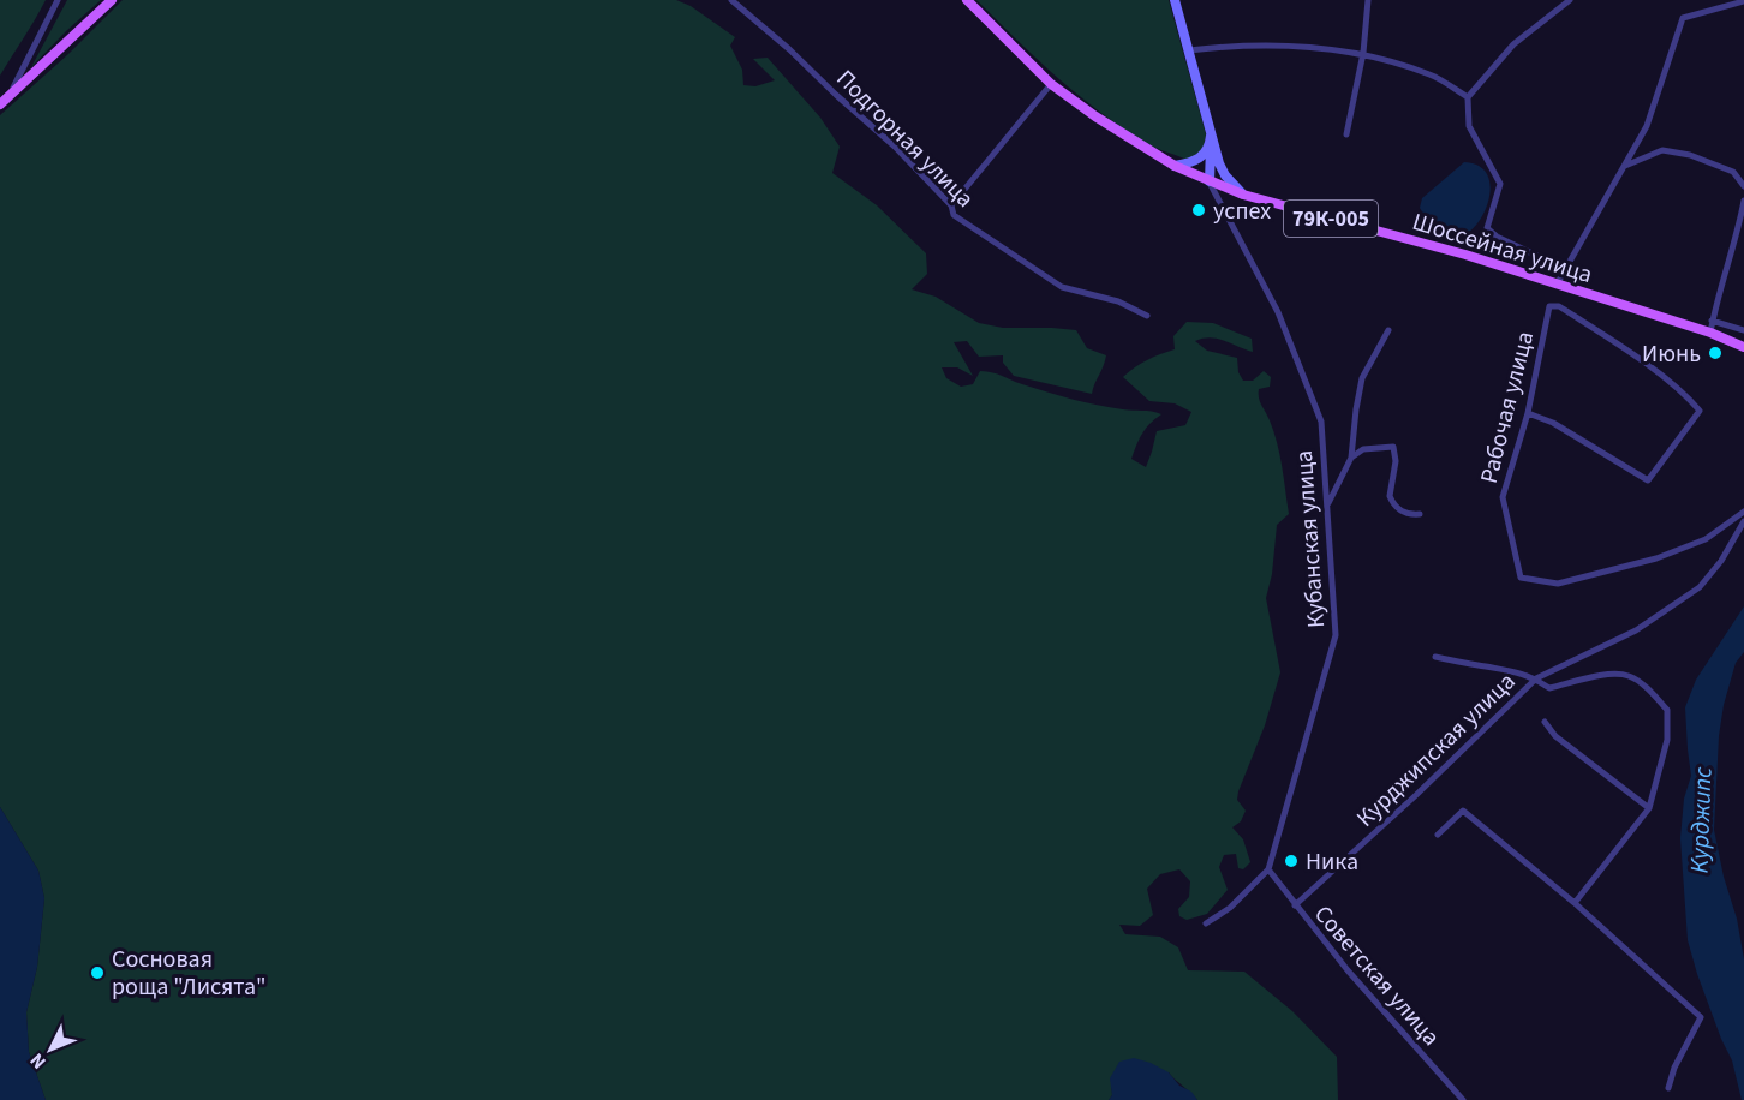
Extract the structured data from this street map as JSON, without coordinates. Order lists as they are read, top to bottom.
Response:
{
  "streets": {
    "main road": ["79К-005", "Шоссейная улица"],
    "street": [
      "Подгорная улица",
      "Рабочая улица",
      "Кубанская улица",
      "Курджипская улица",
      "Советская улица"
    ]
  },
  "crossings": [
    ["Шоссейная улица", "Кубанская улица"],
    ["Кубанская улица", "Советская улица"],
    ["Курджипская улица", "Советская улица"]
  ],
  "water": ["Курджипс"],
  "places": [
    "успех",
    "Июнь",
    "Ника",
    "Сосновая роща \"Лисята\""
  ],
  "north": "bottom left"
}
